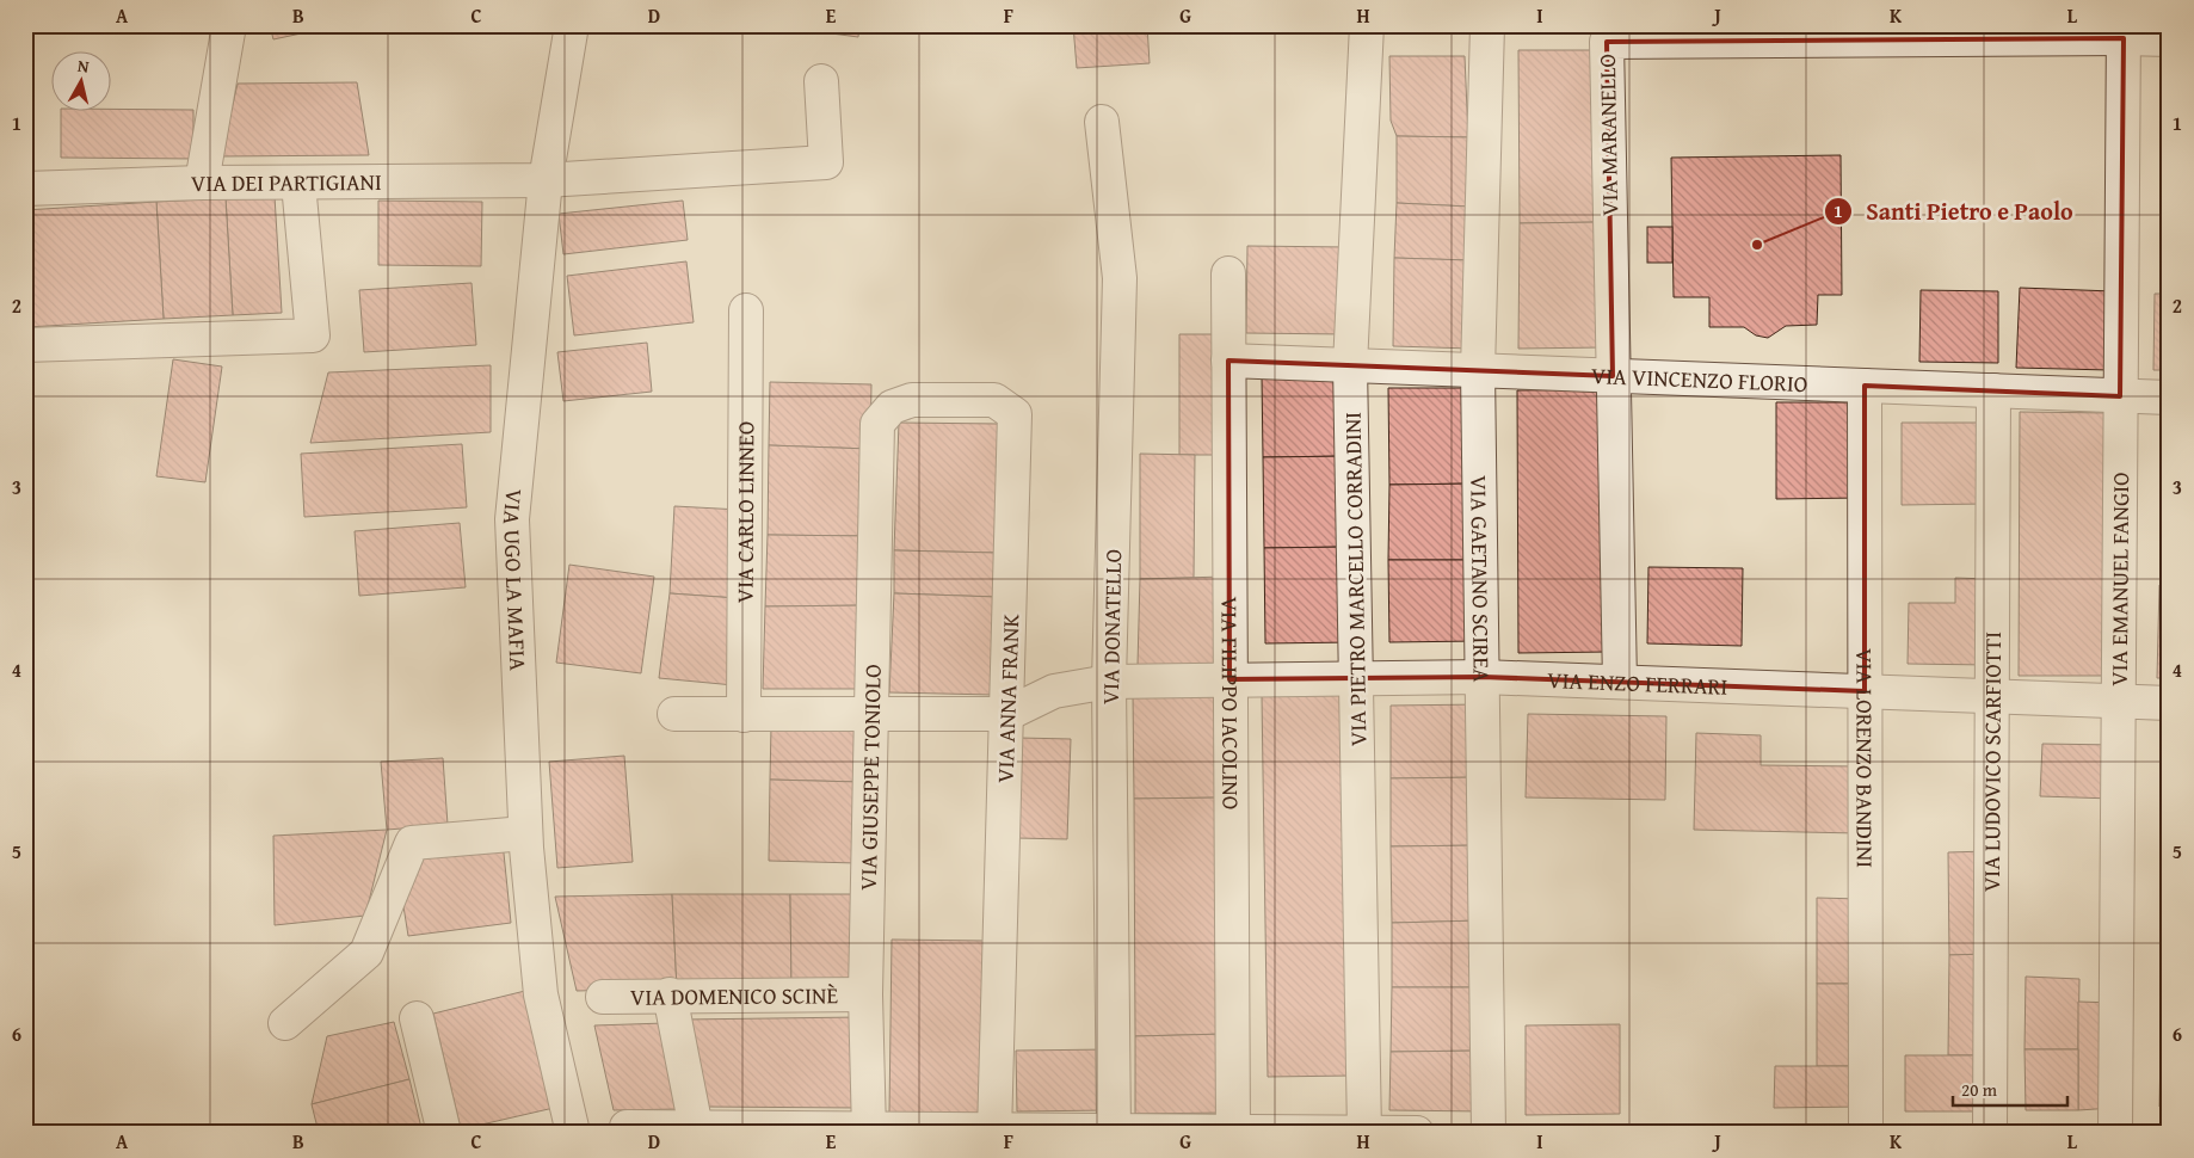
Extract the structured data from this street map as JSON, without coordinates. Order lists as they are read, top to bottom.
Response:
{
  "streets": {
    "street": [
      "VIA MARANELLO",
      "VIA DEI PARTIGIANI",
      "VIA VINCENZO FLORIO",
      "VIA CARLO LINNEO",
      "VIA UGO LA MAFIA",
      "VIA PIETRO MARCELLO CORRADINI",
      "VIA GAETANO SCIREA",
      "VIA EMANUEL FANGIO",
      "VIA DONATELLO",
      "VIA ENZO FERRARI",
      "VIA ANNA FRANK",
      "VIA FILIPPO IACOLINO",
      "VIA LORENZO BANDINI",
      "VIA LUDOVICO SCARFIOTTI",
      "VIA GIUSEPPE TONIOLO",
      "VIA DOMENICO SCINÈ"
    ]
  },
  "crossings": [
    ["VIA MARANELLO", "VIA VINCENZO FLORIO"],
    ["VIA MARANELLO", "VIA EMANUEL FANGIO"],
    ["VIA MARANELLO", "VIA ENZO FERRARI"],
    ["VIA DEI PARTIGIANI", "VIA UGO LA MAFIA"],
    ["VIA VINCENZO FLORIO", "VIA PIETRO MARCELLO CORRADINI"],
    ["VIA VINCENZO FLORIO", "VIA GAETANO SCIREA"],
    ["VIA VINCENZO FLORIO", "VIA EMANUEL FANGIO"],
    ["VIA VINCENZO FLORIO", "VIA FILIPPO IACOLINO"],
    ["VIA VINCENZO FLORIO", "VIA LORENZO BANDINI"],
    ["VIA VINCENZO FLORIO", "VIA LUDOVICO SCARFIOTTI"],
    ["VIA PIETRO MARCELLO CORRADINI", "VIA ENZO FERRARI"],
    ["VIA GAETANO SCIREA", "VIA ENZO FERRARI"],
    ["VIA EMANUEL FANGIO", "VIA ENZO FERRARI"],
    ["VIA DONATELLO", "VIA ENZO FERRARI"],
    ["VIA ENZO FERRARI", "VIA ANNA FRANK"],
    ["VIA ENZO FERRARI", "VIA FILIPPO IACOLINO"],
    ["VIA ENZO FERRARI", "VIA LORENZO BANDINI"],
    ["VIA ENZO FERRARI", "VIA LUDOVICO SCARFIOTTI"],
    ["VIA ANNA FRANK", "VIA GIUSEPPE TONIOLO"],
    ["VIA GIUSEPPE TONIOLO", "VIA DOMENICO SCINÈ"]
  ],
  "places": ["Santi Pietro e Paolo"],
  "scale_bar": "20 m",
  "north": "top",
  "grid": {
    "columns": [
      "A",
      "B",
      "C",
      "D",
      "E",
      "F",
      "G",
      "H",
      "I",
      "J",
      "K",
      "L"
    ],
    "rows": [
      "1",
      "2",
      "3",
      "4",
      "5",
      "6"
    ]
  }
}
